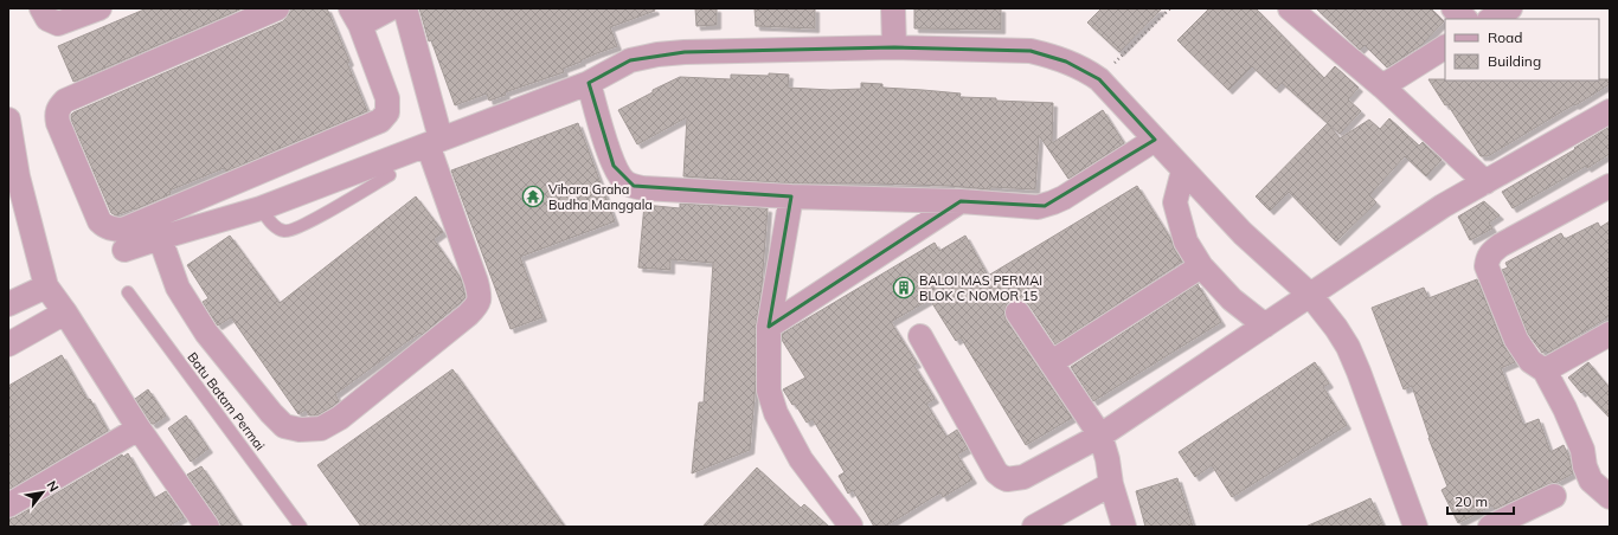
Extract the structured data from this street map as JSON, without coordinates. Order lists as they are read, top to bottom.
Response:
{
  "streets": {
    "lane": ["Batu Batam Permai"]
  },
  "places": {
    "temple": ["Vihara Graha Budha Manggala"],
    "building": ["BALOI MAS PERMAI BLOK C NOMOR 15"]
  },
  "legend": ["Road", "Building"],
  "scale_bar": "20 m",
  "north": "top right"
}
